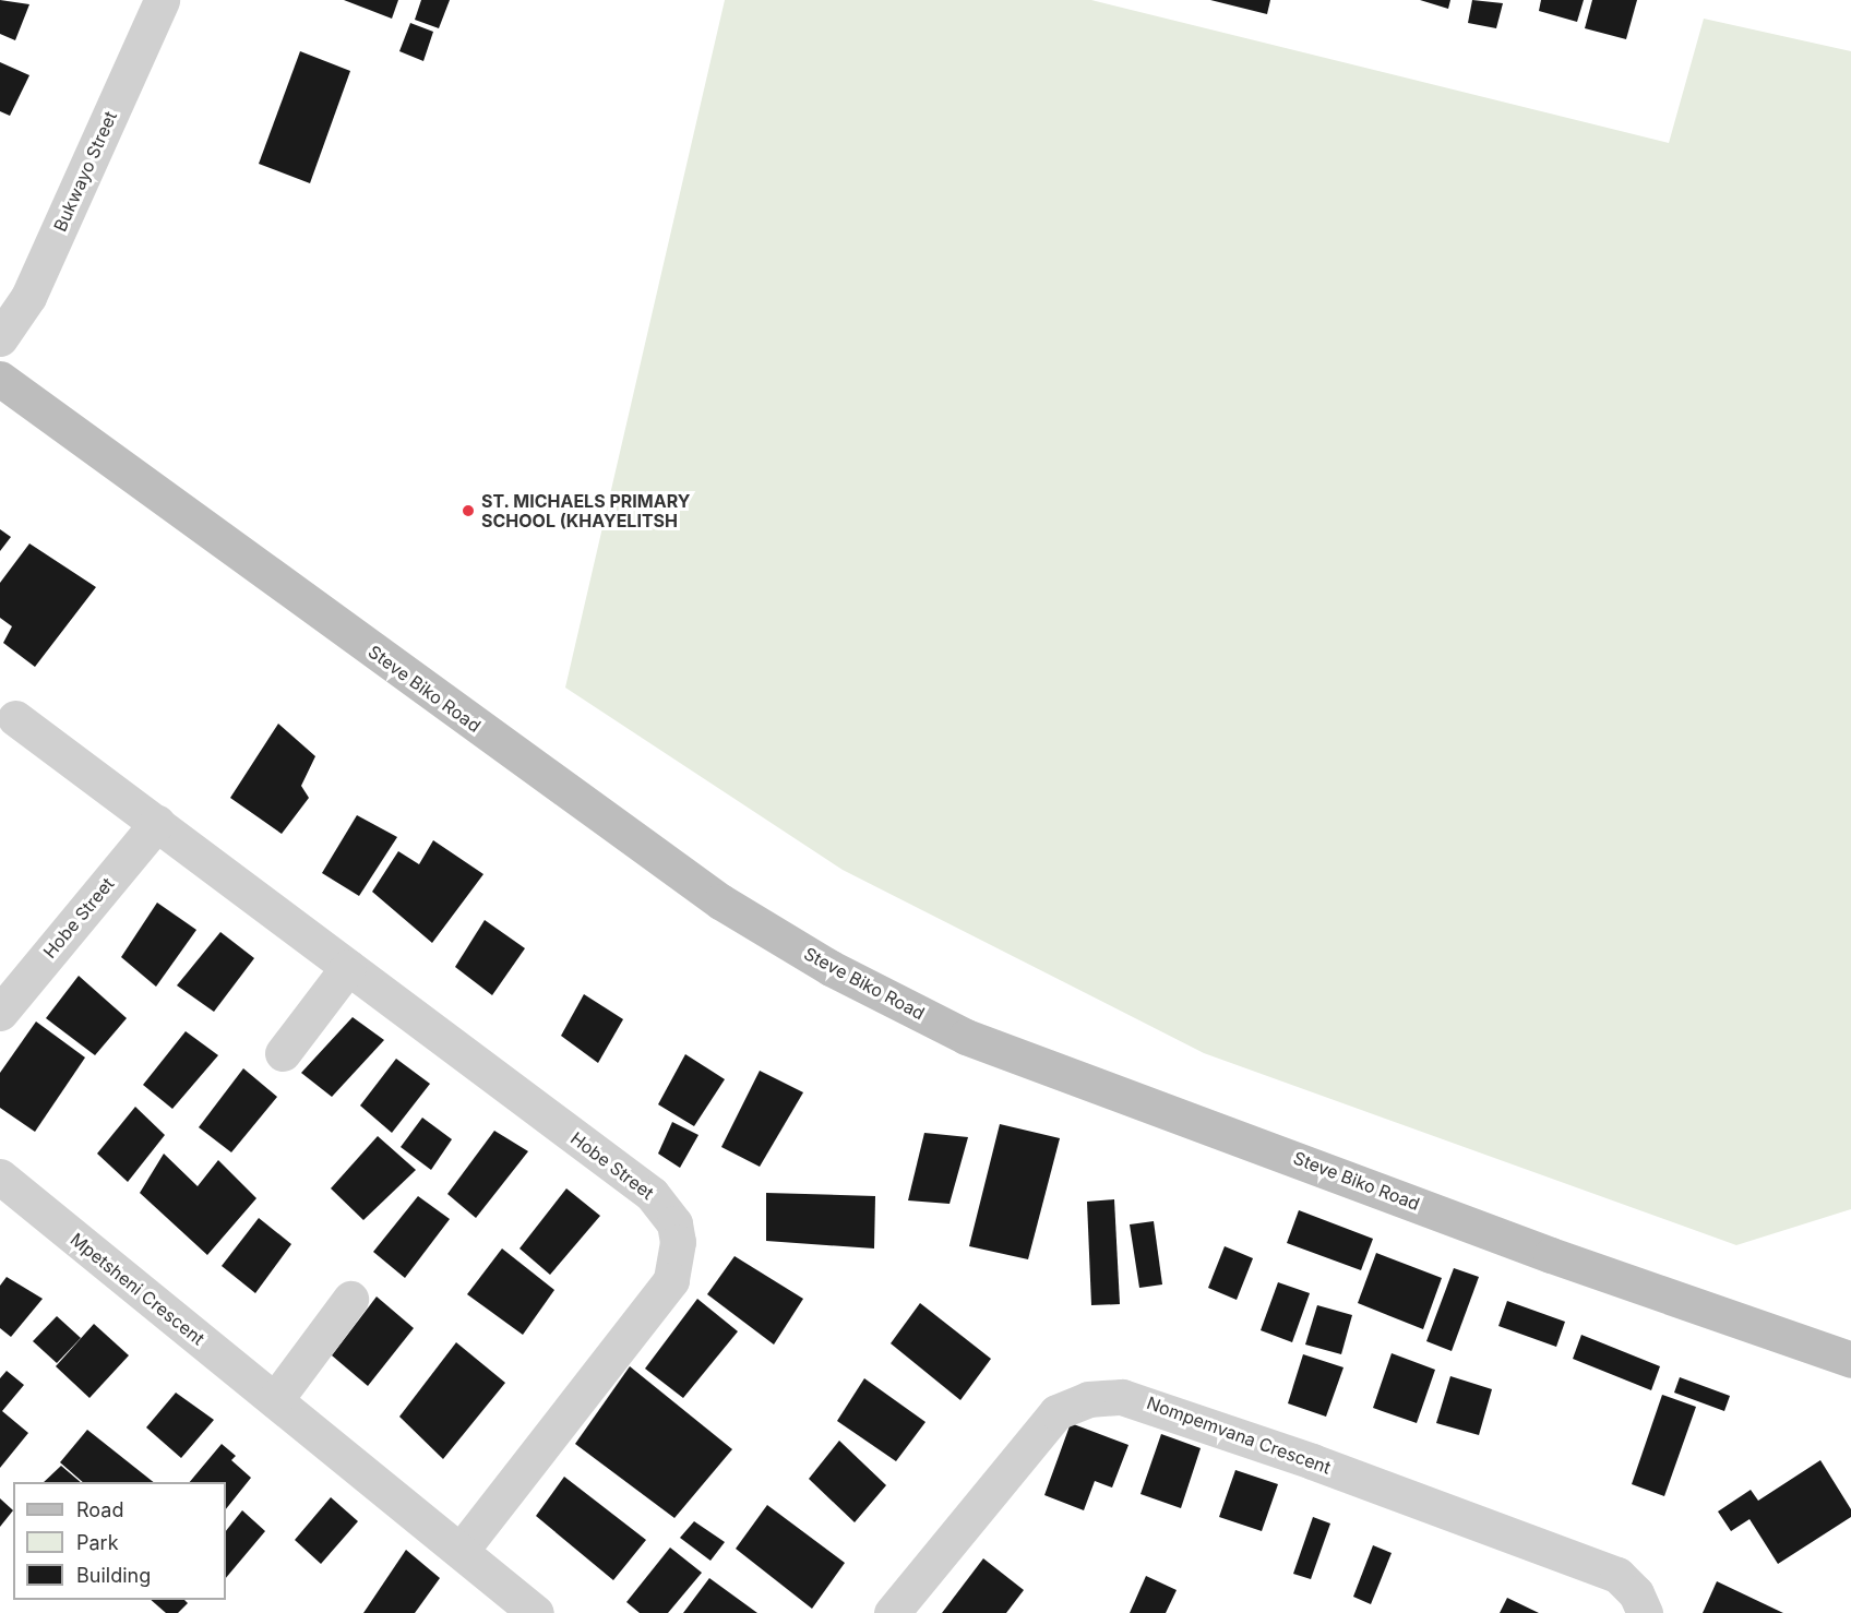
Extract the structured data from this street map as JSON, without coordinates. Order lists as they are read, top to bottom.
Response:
{
  "streets": {
    "street": [
      "Bukwayo Street",
      "Steve Biko Road",
      "Hobe Street",
      "Mpetsheni Crescent",
      "Nompemvana Crescent"
    ]
  },
  "crossings": [
    ["Hobe Street", "Mpetsheni Crescent"]
  ],
  "places": ["ST. MICHAELS PRIMARY SCHOOL (KHAYELITSH"],
  "legend": ["Road", "Park", "Building"]
}
